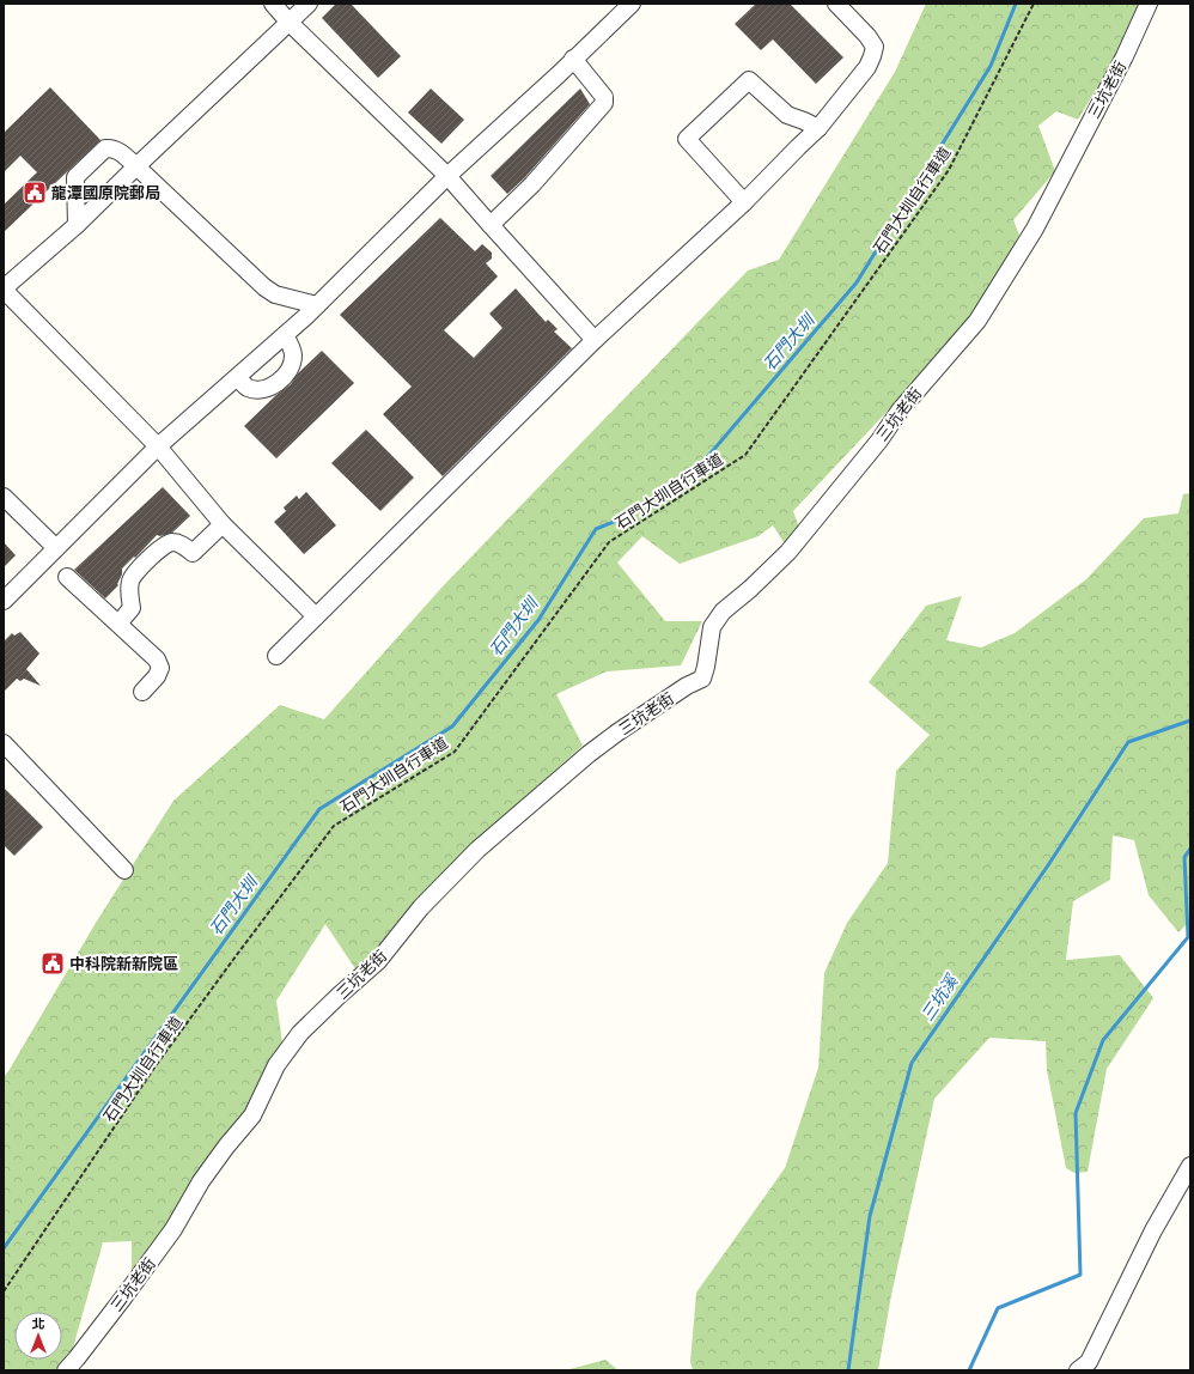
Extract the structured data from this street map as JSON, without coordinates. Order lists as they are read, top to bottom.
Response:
{
  "streets": {
    "lane": ["三坑老街"],
    "path": ["石門大圳自行車道"]
  },
  "water": ["石門大圳", "三坑溪"],
  "places": {
    "public building": ["龍潭國原院郵局", "中科院新新院區"]
  },
  "north": "top"
}
